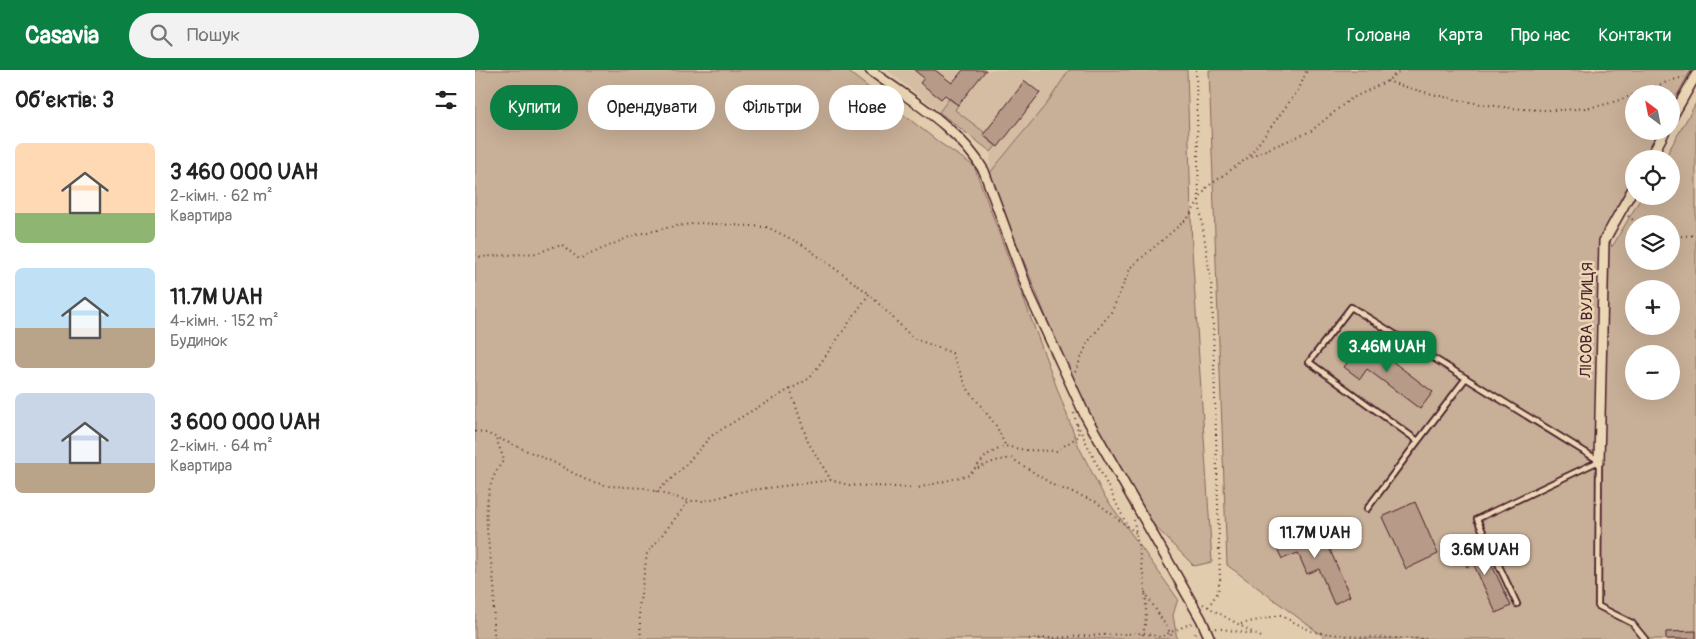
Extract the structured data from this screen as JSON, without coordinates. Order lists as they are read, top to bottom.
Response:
{
  "streets": {
    "street": ["ЛІСОВА ВУЛИЦЯ"]
  },
  "north": "top left",
  "page": {
    "header": "Casavia",
    "search": "Пошук",
    "nav": [
      "Головна",
      "Карта",
      "Про нас",
      "Контакти"
    ],
    "heading": "Об’єктів: 3",
    "map_buttons": ["+", "−"],
    "chip": [
      "Купити",
      "Орендувати",
      "Фільтри",
      "Нове"
    ],
    "list": [
      {
        "name": "3 460 000 UAH",
        "note": "2-кімн. · 62 m² · Квартира"
      },
      {
        "name": "11.7M UAH",
        "note": "4-кімн. · 152 m² · Будинок"
      },
      {
        "name": "3 600 000 UAH",
        "note": "2-кімн. · 64 m² · Квартира"
      }
    ],
    "price": ["3.46M UAH", "11.7M UAH", "3.6M UAH"]
  }
}
